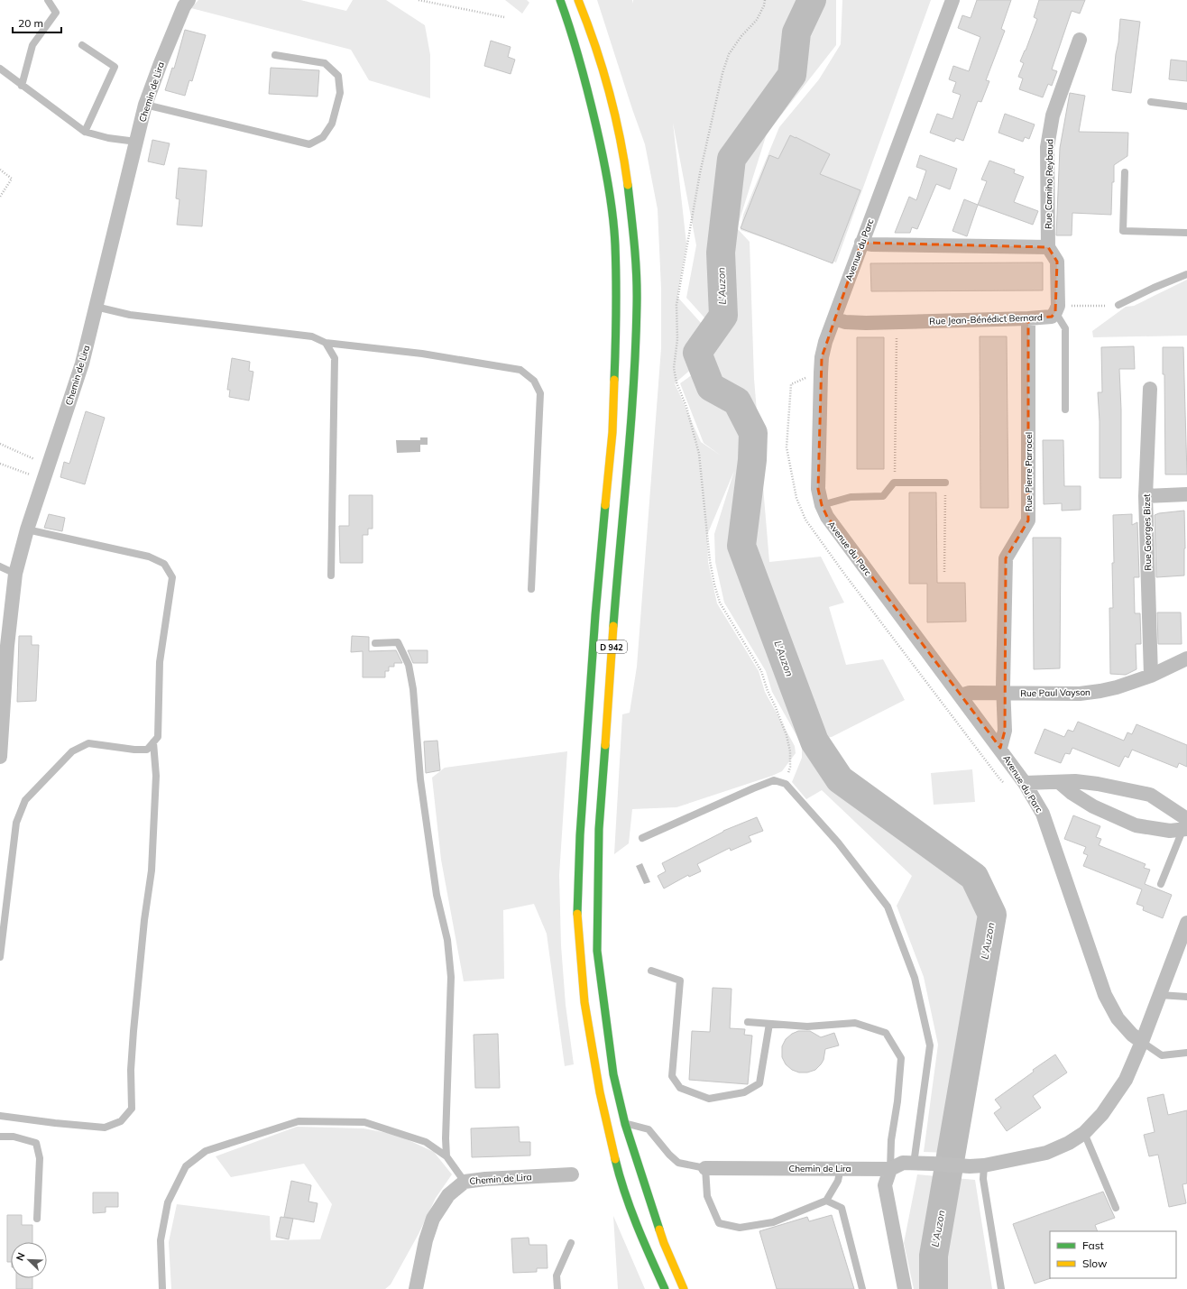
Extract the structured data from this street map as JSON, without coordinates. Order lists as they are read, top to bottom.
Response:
{
  "streets": {
    "main road": ["D 942"],
    "street": [
      "Chemin de Lira",
      "Rue Camiho Reybaud",
      "Avenue du Parc",
      "Rue Jean-Bénédict Bernard",
      "Rue Pierre Parrocel",
      "Rue Georges Bizet",
      "Rue Paul Vayson"
    ]
  },
  "crossings": [
    ["Chemin de Lira", "Avenue du Parc"],
    ["Avenue du Parc", "Rue Jean-Bénédict Bernard"],
    ["Avenue du Parc", "Rue Pierre Parrocel"],
    ["Avenue du Parc", "Rue Paul Vayson"],
    ["Rue Jean-Bénédict Bernard", "Rue Pierre Parrocel"],
    ["Rue Pierre Parrocel", "Rue Paul Vayson"],
    ["Rue Georges Bizet", "Rue Paul Vayson"]
  ],
  "water": ["L'Auzon"],
  "legend": ["Fast", "Slow"],
  "scale_bar": "20 m",
  "north": "top left"
}
